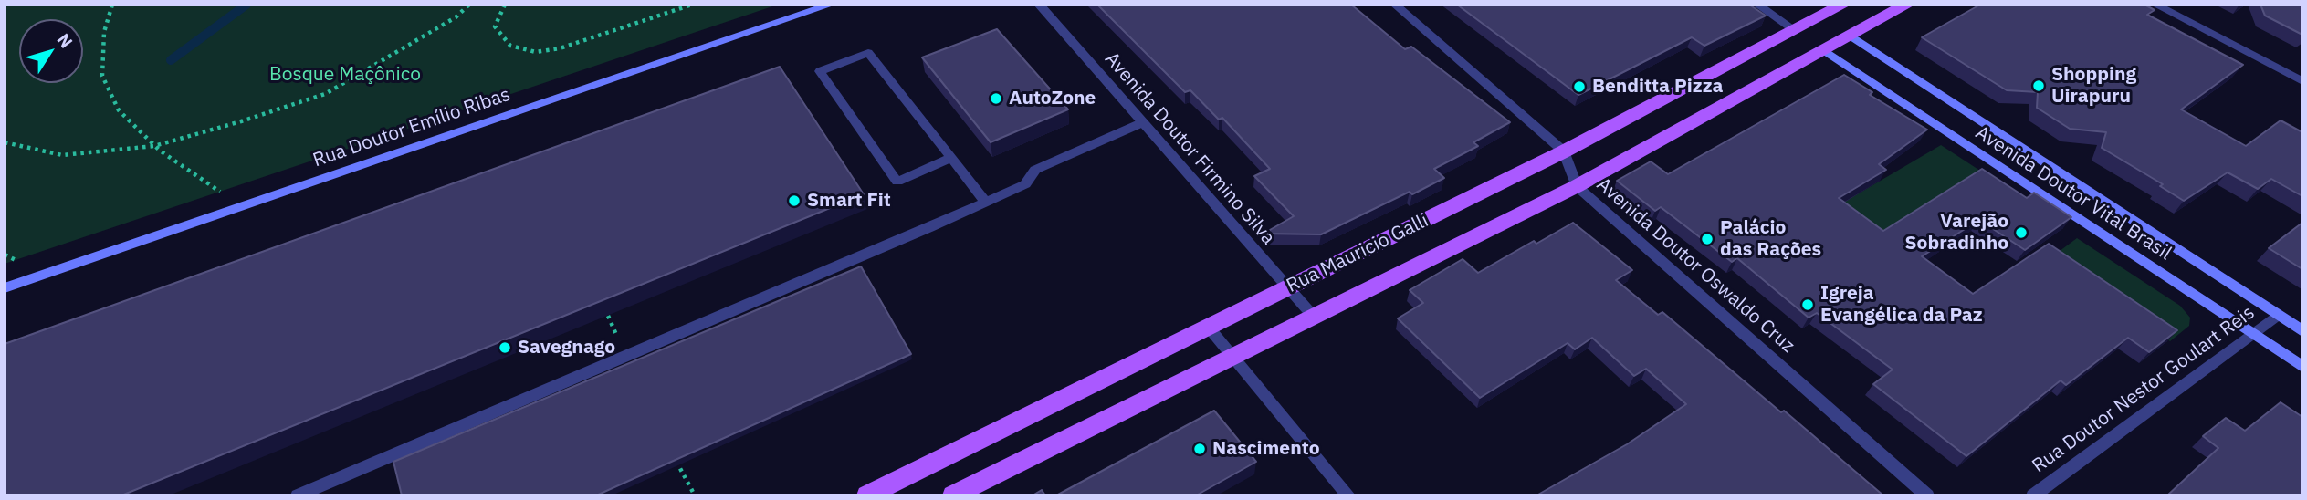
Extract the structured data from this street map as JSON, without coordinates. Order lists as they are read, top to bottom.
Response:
{
  "streets": {
    "main road": ["Rua Mauricio Galli"],
    "street": [
      "Rua Doutor Emílio Ribas",
      "Avenida Doutor Firmino Silva",
      "Avenida Doutor Vital Brasil",
      "Avenida Doutor Oswaldo Cruz",
      "Rua Doutor Nestor Goulart Reis"
    ]
  },
  "crossings": [
    ["Avenida Doutor Firmino Silva", "Rua Mauricio Galli"],
    ["Avenida Doutor Vital Brasil", "Rua Mauricio Galli"],
    ["Avenida Doutor Vital Brasil", "Rua Doutor Nestor Goulart Reis"],
    ["Rua Mauricio Galli", "Avenida Doutor Oswaldo Cruz"]
  ],
  "parks": ["Bosque Maçônico"],
  "places": [
    "Shopping Uirapuru",
    "Benditta Pizza",
    "AutoZone",
    "Smart Fit",
    "Varejão Sobradinho",
    "Palácio das Rações",
    "Igreja Evangélica da Paz",
    "Savegnago",
    "Nascimento"
  ],
  "north": "top right"
}
